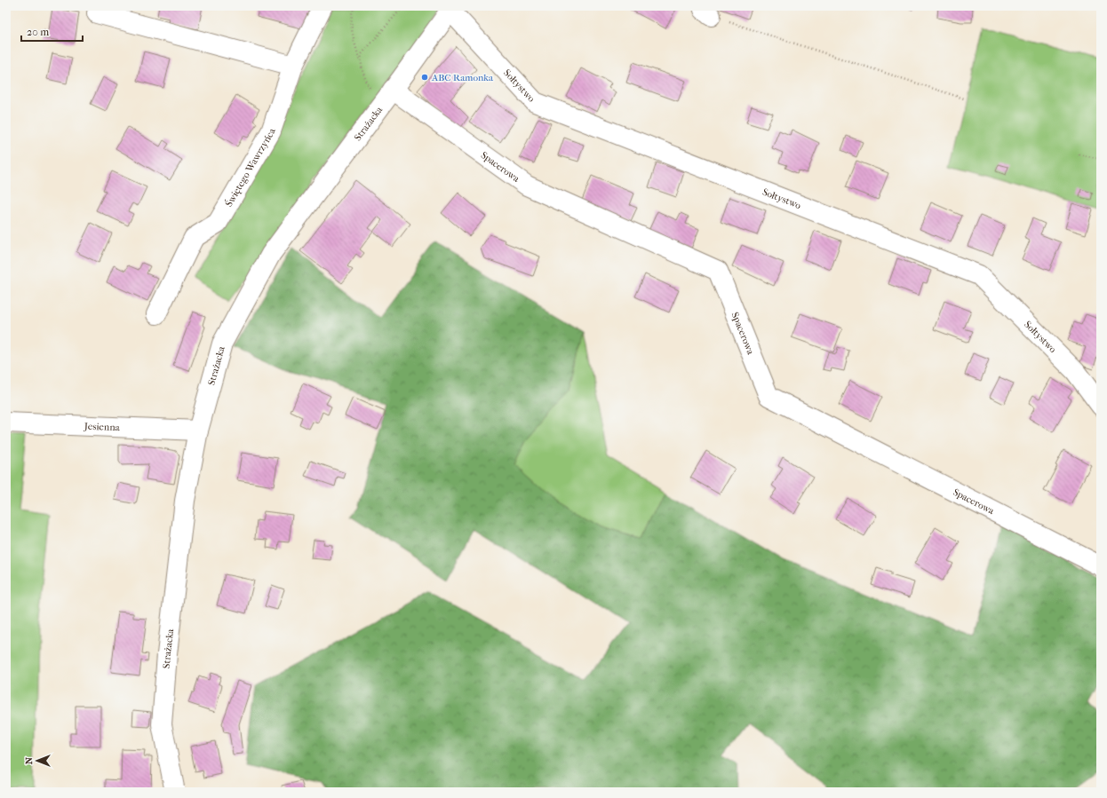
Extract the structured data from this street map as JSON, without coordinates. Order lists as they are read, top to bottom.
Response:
{
  "streets": {
    "street": [
      "Sołtystwo",
      "Strażacka",
      "Spacerowa",
      "Świętego Wawrzyńca",
      "Jesienna"
    ]
  },
  "crossings": [
    ["Sołtystwo", "Strażacka"],
    ["Strażacka", "Spacerowa"],
    ["Strażacka", "Jesienna"]
  ],
  "places": ["ABC Ramonka"],
  "scale_bar": "20 m",
  "north": "left"
}
